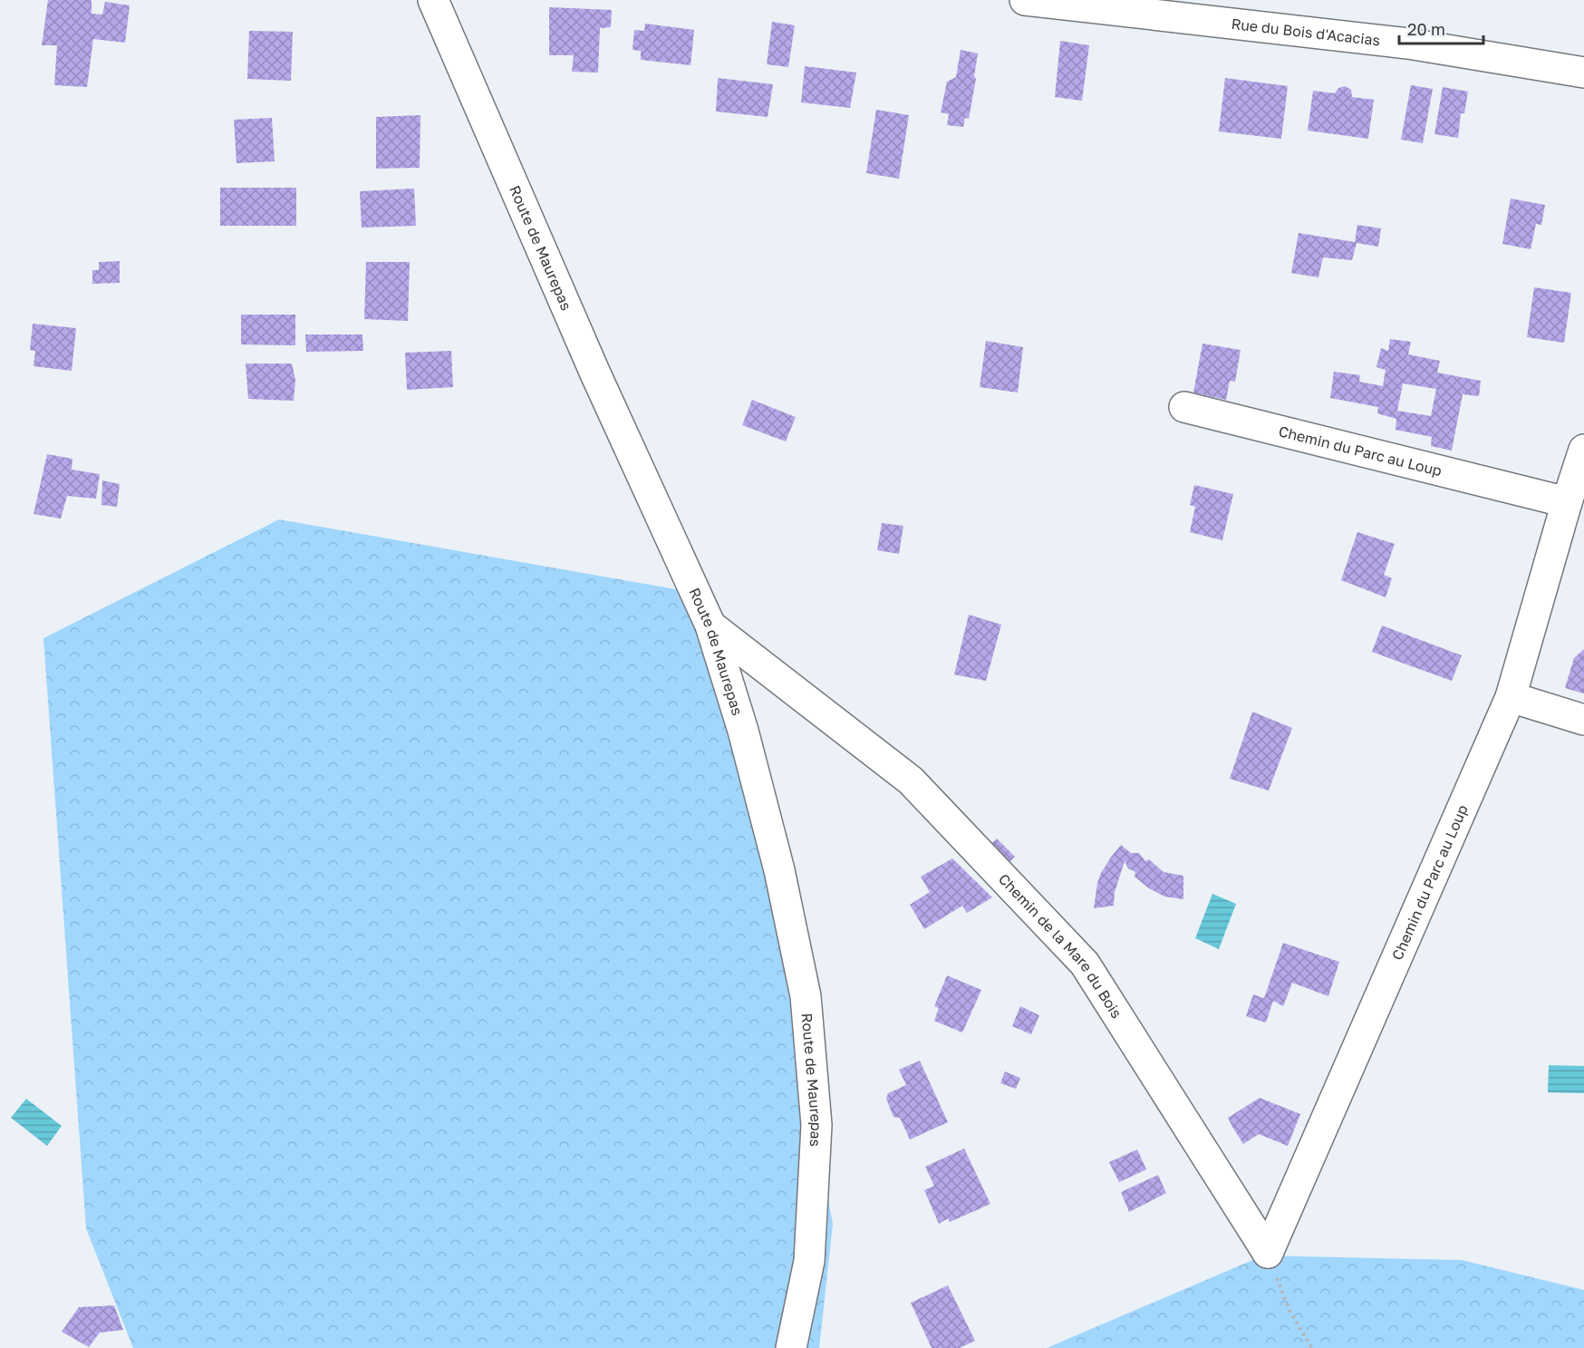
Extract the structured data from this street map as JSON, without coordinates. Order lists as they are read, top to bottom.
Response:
{
  "streets": {
    "street": [
      "Rue du Bois d'Acacias",
      "Route de Maurepas",
      "Chemin du Parc au Loup",
      "Chemin de la Mare du Bois"
    ]
  },
  "crossings": [
    ["Route de Maurepas", "Chemin de la Mare du Bois"],
    ["Chemin du Parc au Loup", "Chemin de la Mare du Bois"]
  ],
  "scale_bar": "20 m"
}
